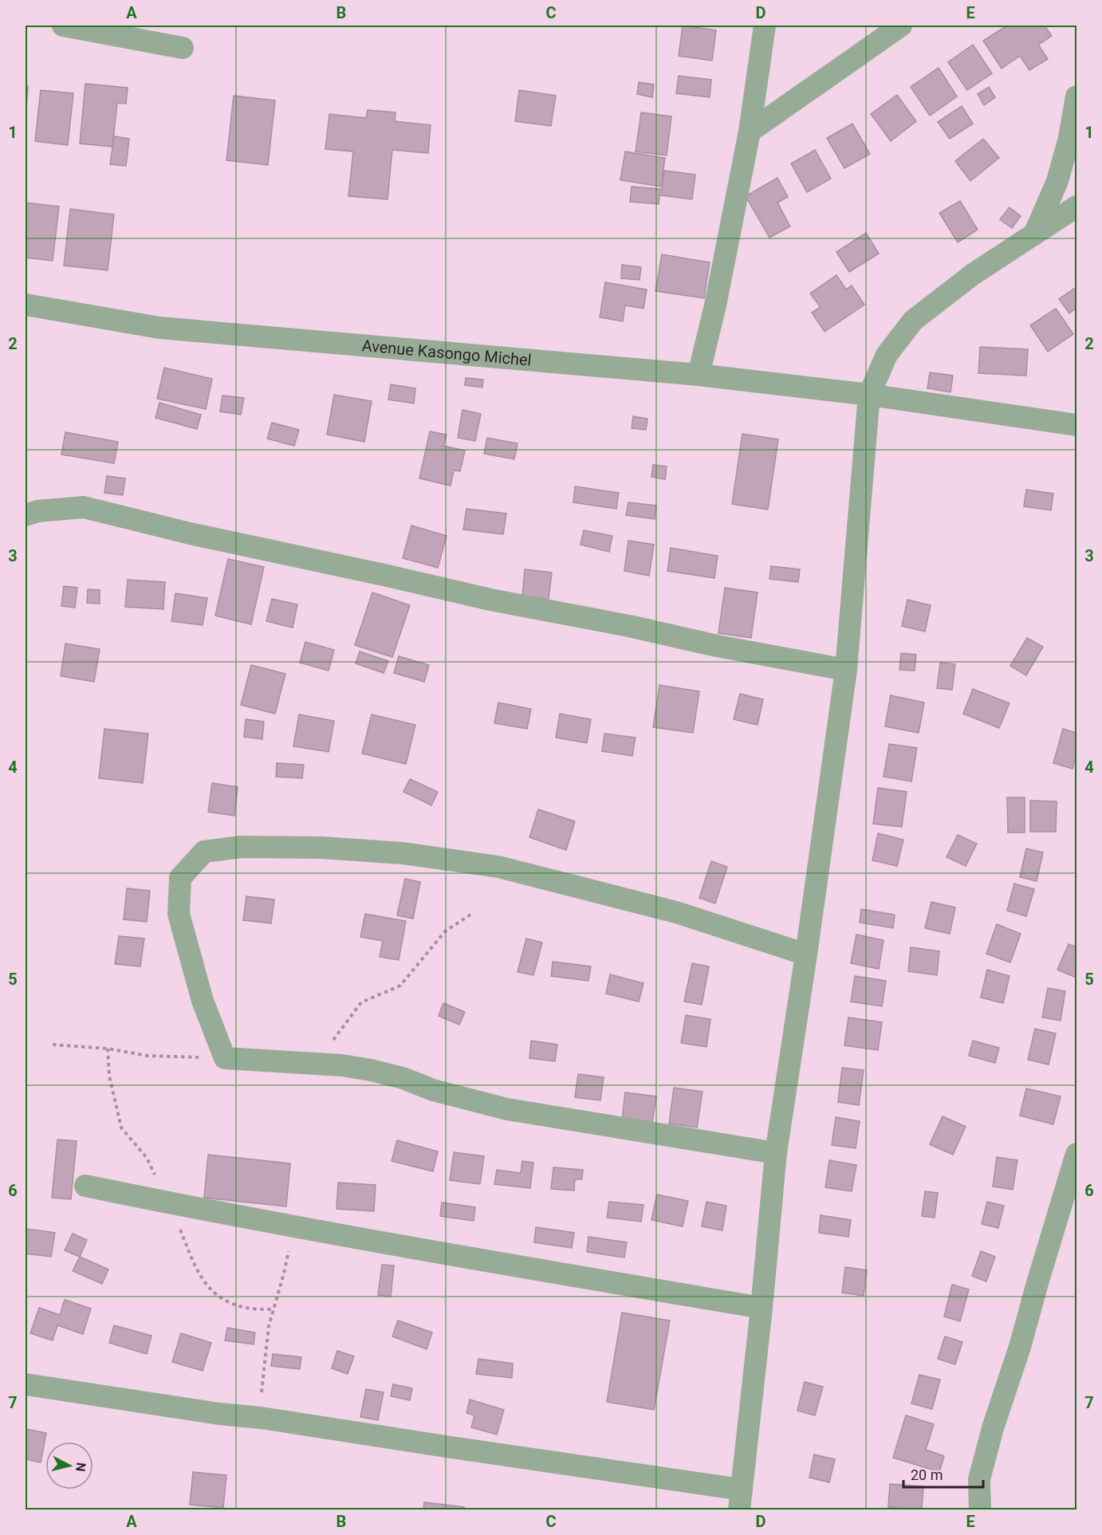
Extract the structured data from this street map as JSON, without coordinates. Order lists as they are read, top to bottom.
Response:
{
  "streets": {
    "street": ["Avenue Kasongo Michel"]
  },
  "scale_bar": "20 m",
  "north": "right",
  "grid": {
    "columns": [
      "A",
      "B",
      "C",
      "D",
      "E"
    ],
    "rows": [
      "1",
      "2",
      "3",
      "4",
      "5",
      "6",
      "7"
    ]
  }
}
